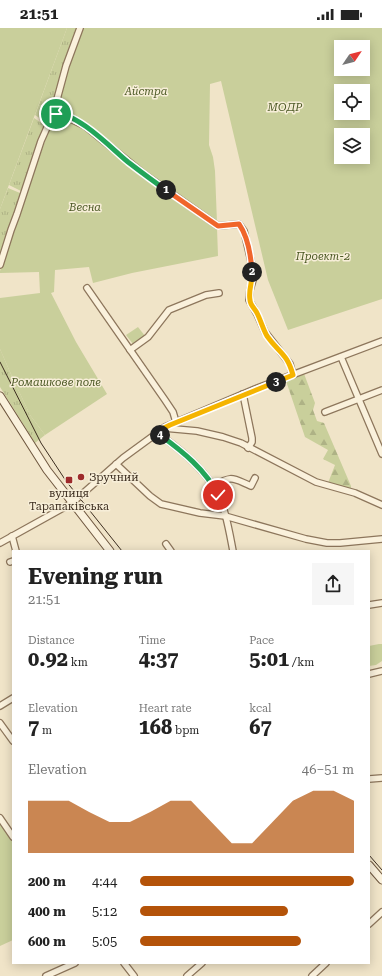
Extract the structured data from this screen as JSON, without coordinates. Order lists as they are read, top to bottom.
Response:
{
  "parks": [
    "Айстра",
    "МОДР",
    "Весна",
    "Проект-2",
    "Ромашкове поле"
  ],
  "places": {
    "other": ["Зручний"],
    "transit": ["вулиця Тарапаківська"]
  },
  "north": "top right",
  "page": {
    "status": "21:51",
    "pins": [
      "1",
      "2",
      "3",
      "4"
    ],
    "heading": ["Evening run", "21:51"],
    "stats": [
      ["Distance", "0.92 km"],
      ["Time", "4:37"],
      ["Pace", "5:01 /km"],
      ["Elevation", "7 m"],
      ["Heart rate", "168 bpm"],
      ["kcal", "67"]
    ],
    "chart": ["Elevation", "46–51 m"],
    "list": [
      {
        "name": "200 m",
        "note": "4:44"
      },
      {
        "name": "400 m",
        "note": "5:12"
      },
      {
        "name": "600 m",
        "note": "5:05"
      }
    ]
  }
}
